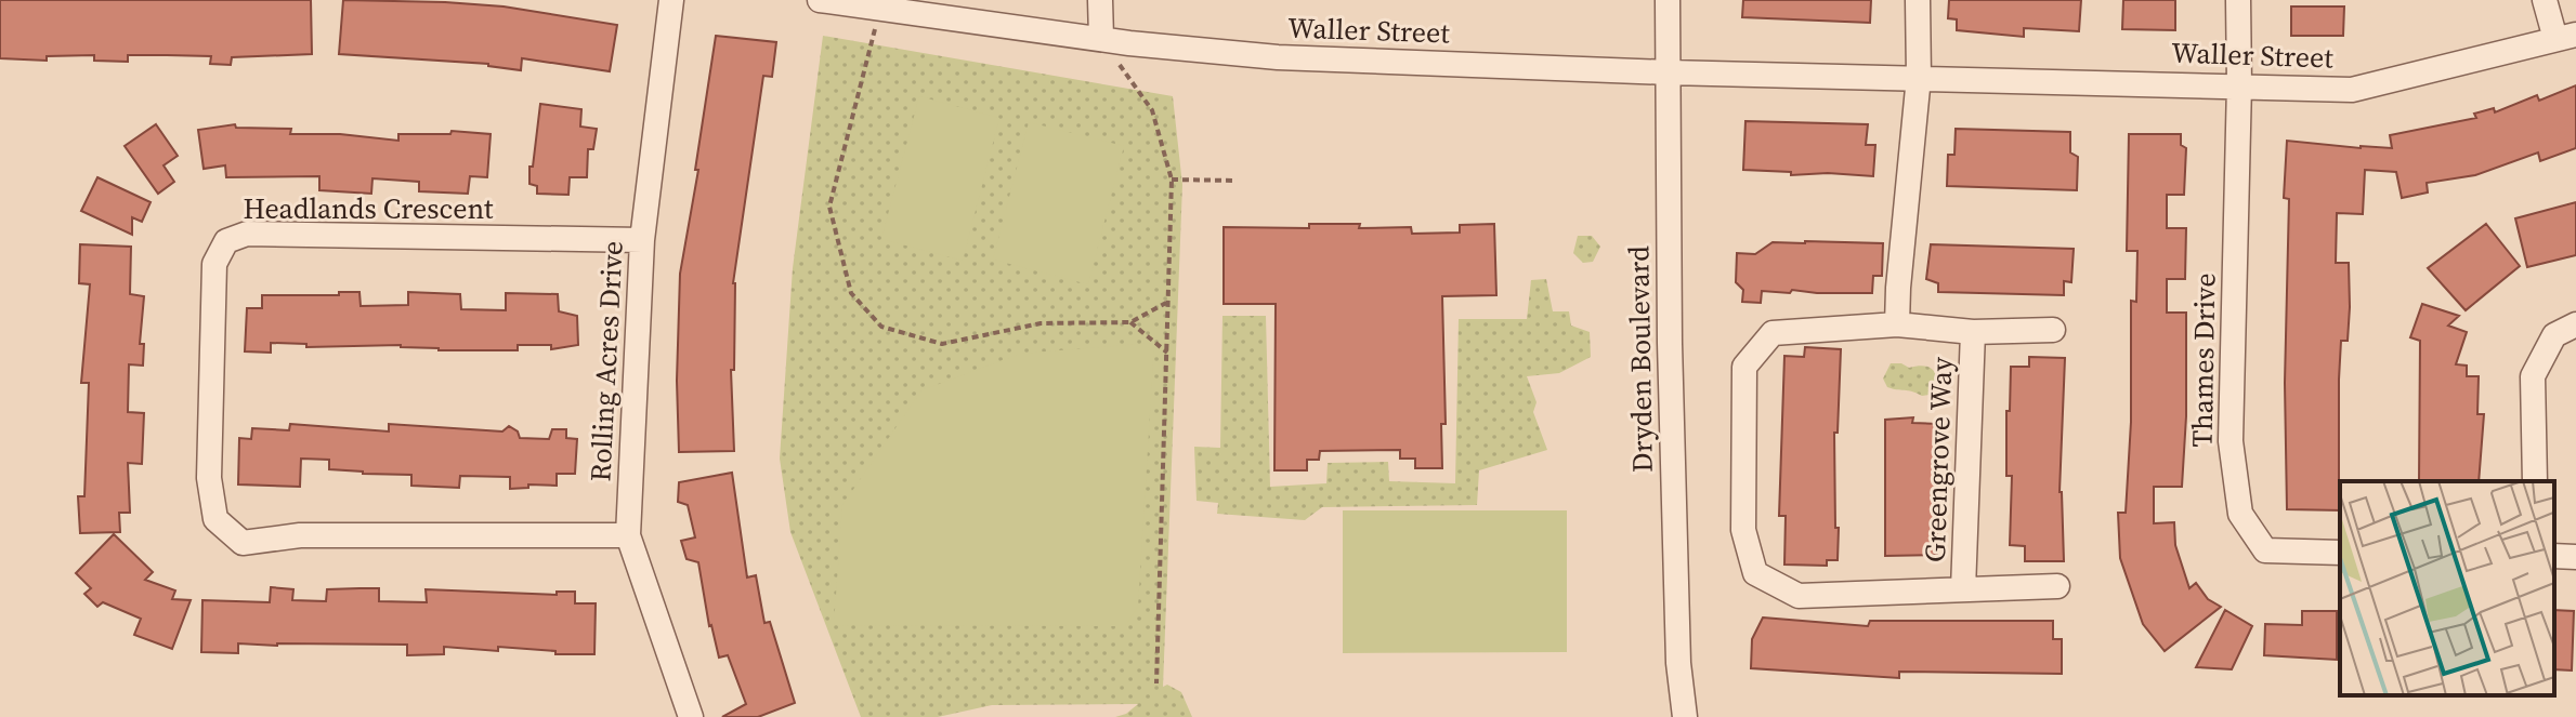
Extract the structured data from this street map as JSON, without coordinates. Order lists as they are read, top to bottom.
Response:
{
  "streets": {
    "street": [
      "Waller Street",
      "Headlands Crescent",
      "Dryden Boulevard",
      "Thames Drive",
      "Rolling Acres Drive",
      "Greengrove Way"
    ]
  },
  "crossings": [
    ["Waller Street", "Dryden Boulevard"],
    ["Waller Street", "Thames Drive"],
    ["Waller Street", "Greengrove Way"],
    ["Headlands Crescent", "Rolling Acres Drive"]
  ]
}
